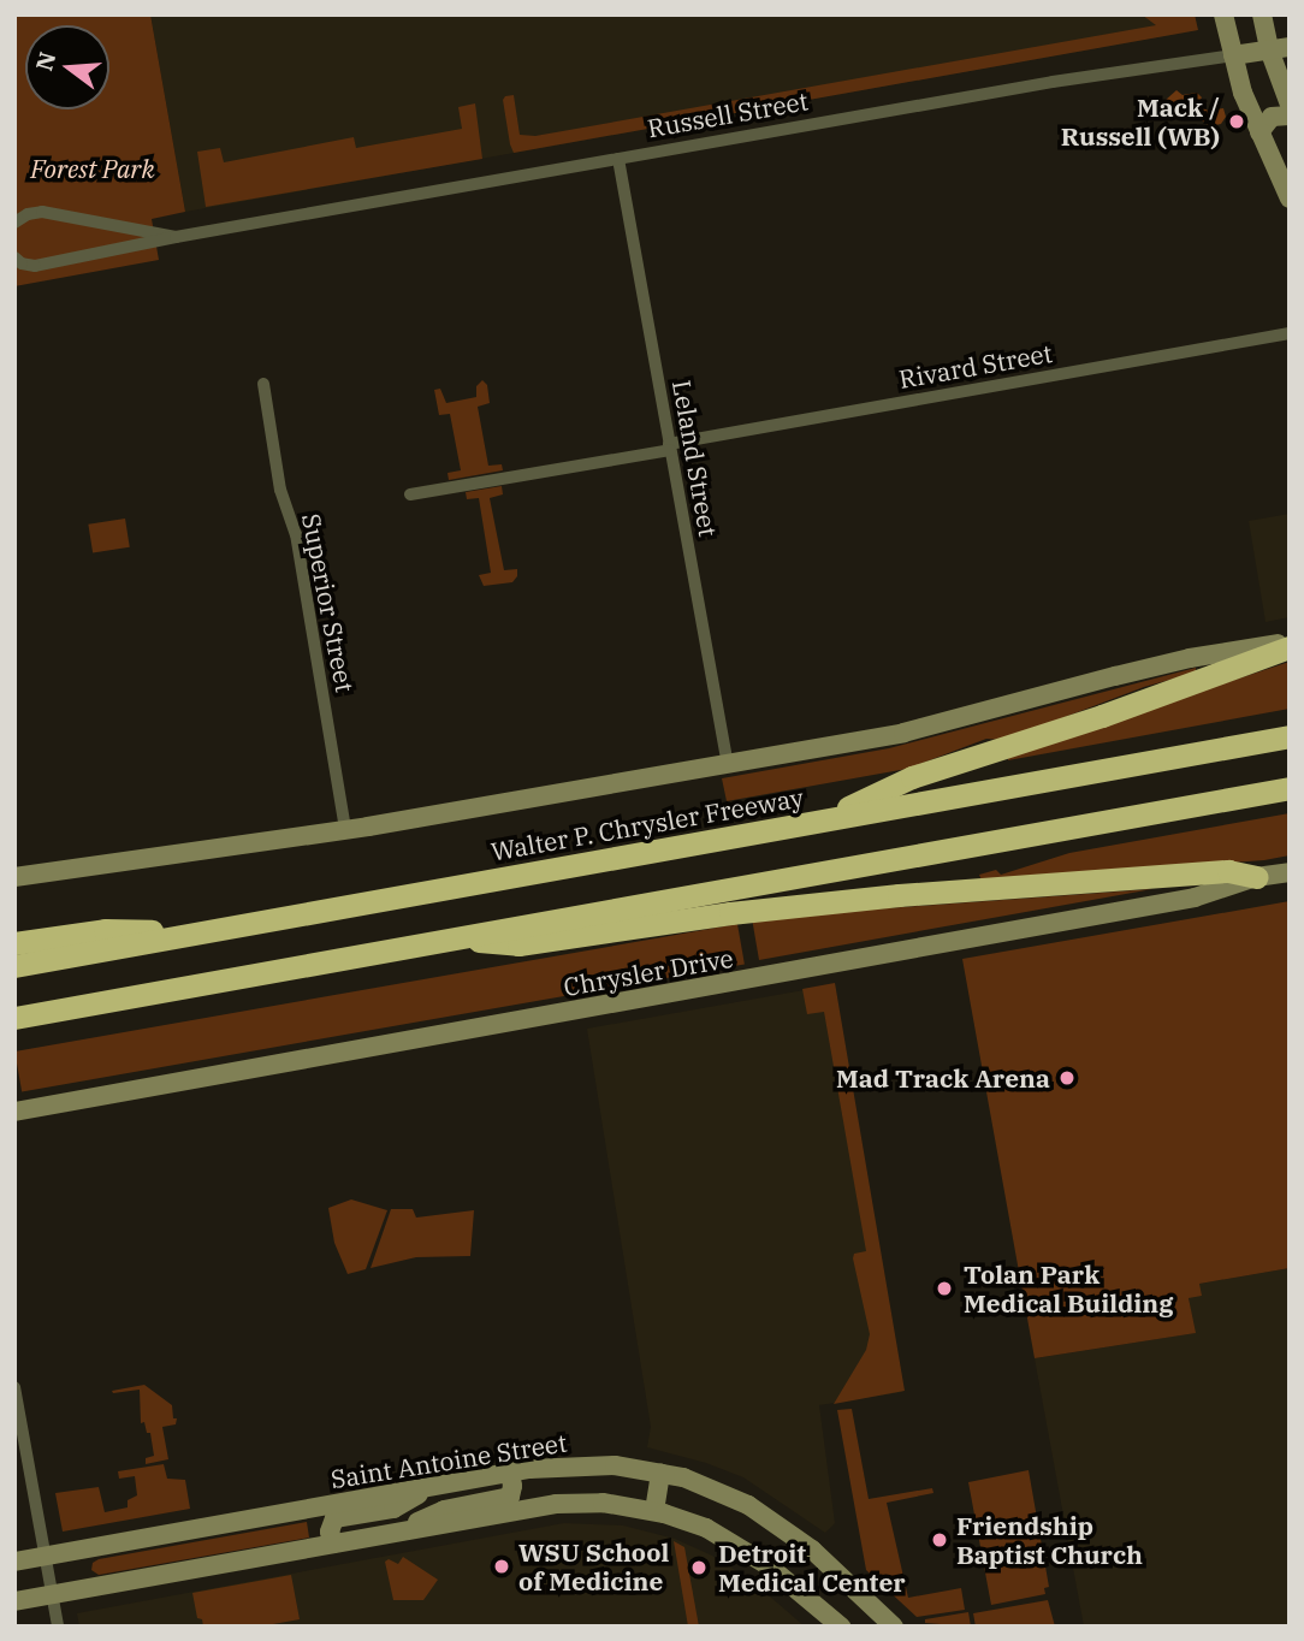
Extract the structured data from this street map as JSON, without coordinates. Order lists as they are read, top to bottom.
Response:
{
  "streets": {
    "highway": ["Walter P. Chrysler Freeway"],
    "street": [
      "Russell Street",
      "Rivard Street",
      "Leland Street",
      "Superior Street",
      "Chrysler Drive",
      "Saint Antoine Street"
    ]
  },
  "crossings": [
    ["Russell Street", "Leland Street"],
    ["Rivard Street", "Leland Street"]
  ],
  "parks": ["Forest Park"],
  "places": [
    "Mack / Russell (WB)",
    "Mad Track Arena",
    "Tolan Park Medical Building",
    "Friendship Baptist Church",
    "WSU School of Medicine",
    "Detroit Medical Center"
  ],
  "north": "left"
}
